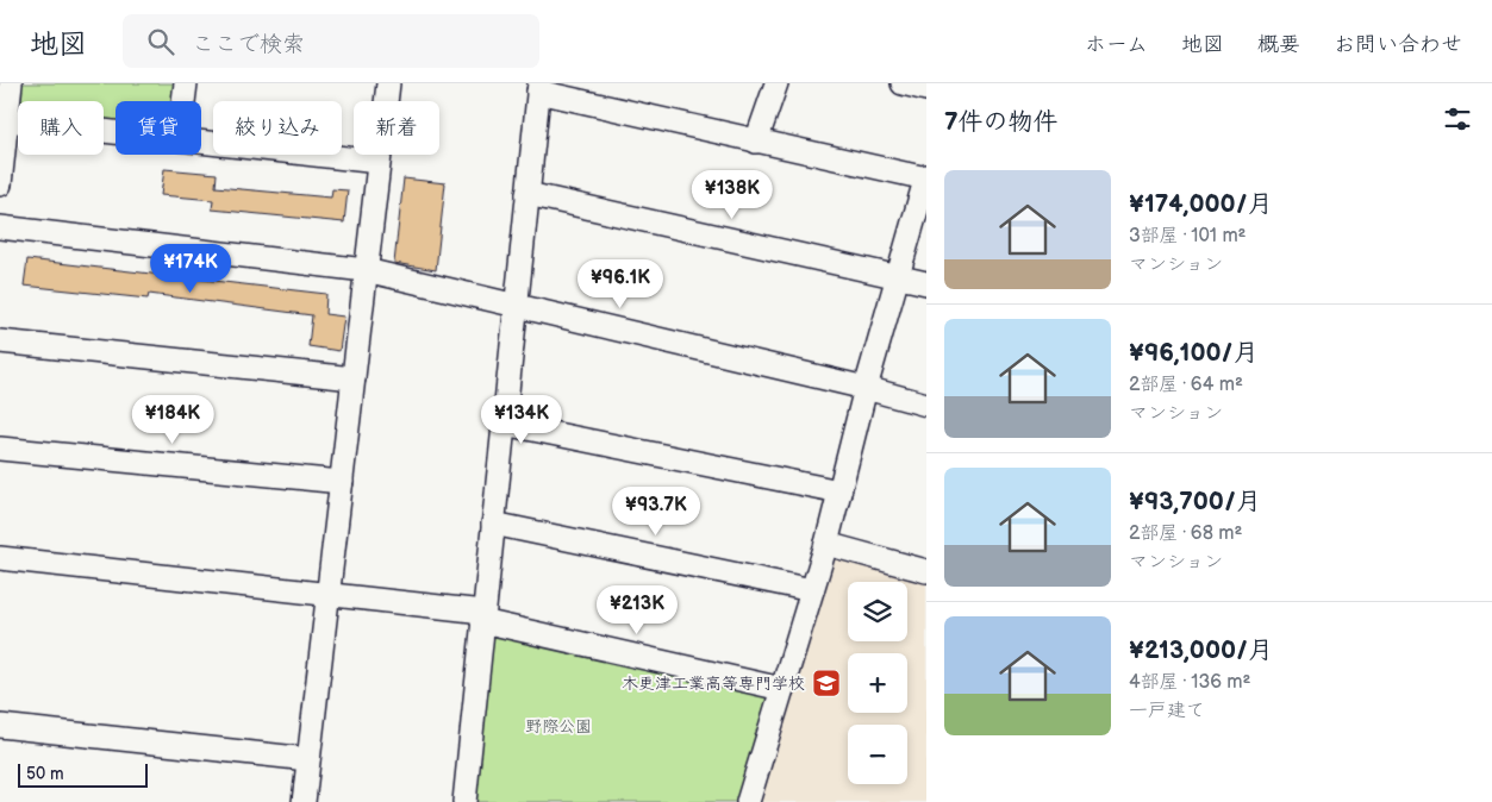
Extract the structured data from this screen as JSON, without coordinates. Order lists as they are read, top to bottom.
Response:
{
  "parks": ["野際公園"],
  "places": {
    "school or university": ["木更津工業高等専門学校"]
  },
  "scale_bar": "50 m",
  "page": {
    "header": "地図",
    "search": "ここで検索",
    "nav": [
      "ホーム",
      "地図",
      "概要",
      "お問い合わせ"
    ],
    "heading": "7件の物件",
    "chip": [
      "購入",
      "賃貸",
      "絞り込み",
      "新着"
    ],
    "list": [
      {
        "name": "¥174,000/月",
        "note": "3部屋 · 101 m² · マンション"
      },
      {
        "name": "¥96,100/月",
        "note": "2部屋 · 64 m² · マンション"
      },
      {
        "name": "¥93,700/月",
        "note": "2部屋 · 68 m² · マンション"
      },
      {
        "name": "¥213,000/月",
        "note": "4部屋 · 136 m² · 一戸建て"
      }
    ],
    "price": [
      "¥138K",
      "¥174K",
      "¥96.1K",
      "¥184K",
      "¥134K",
      "¥93.7K",
      "¥213K"
    ],
    "map_buttons": ["+", "−"],
    "scale": "50 m"
  }
}
